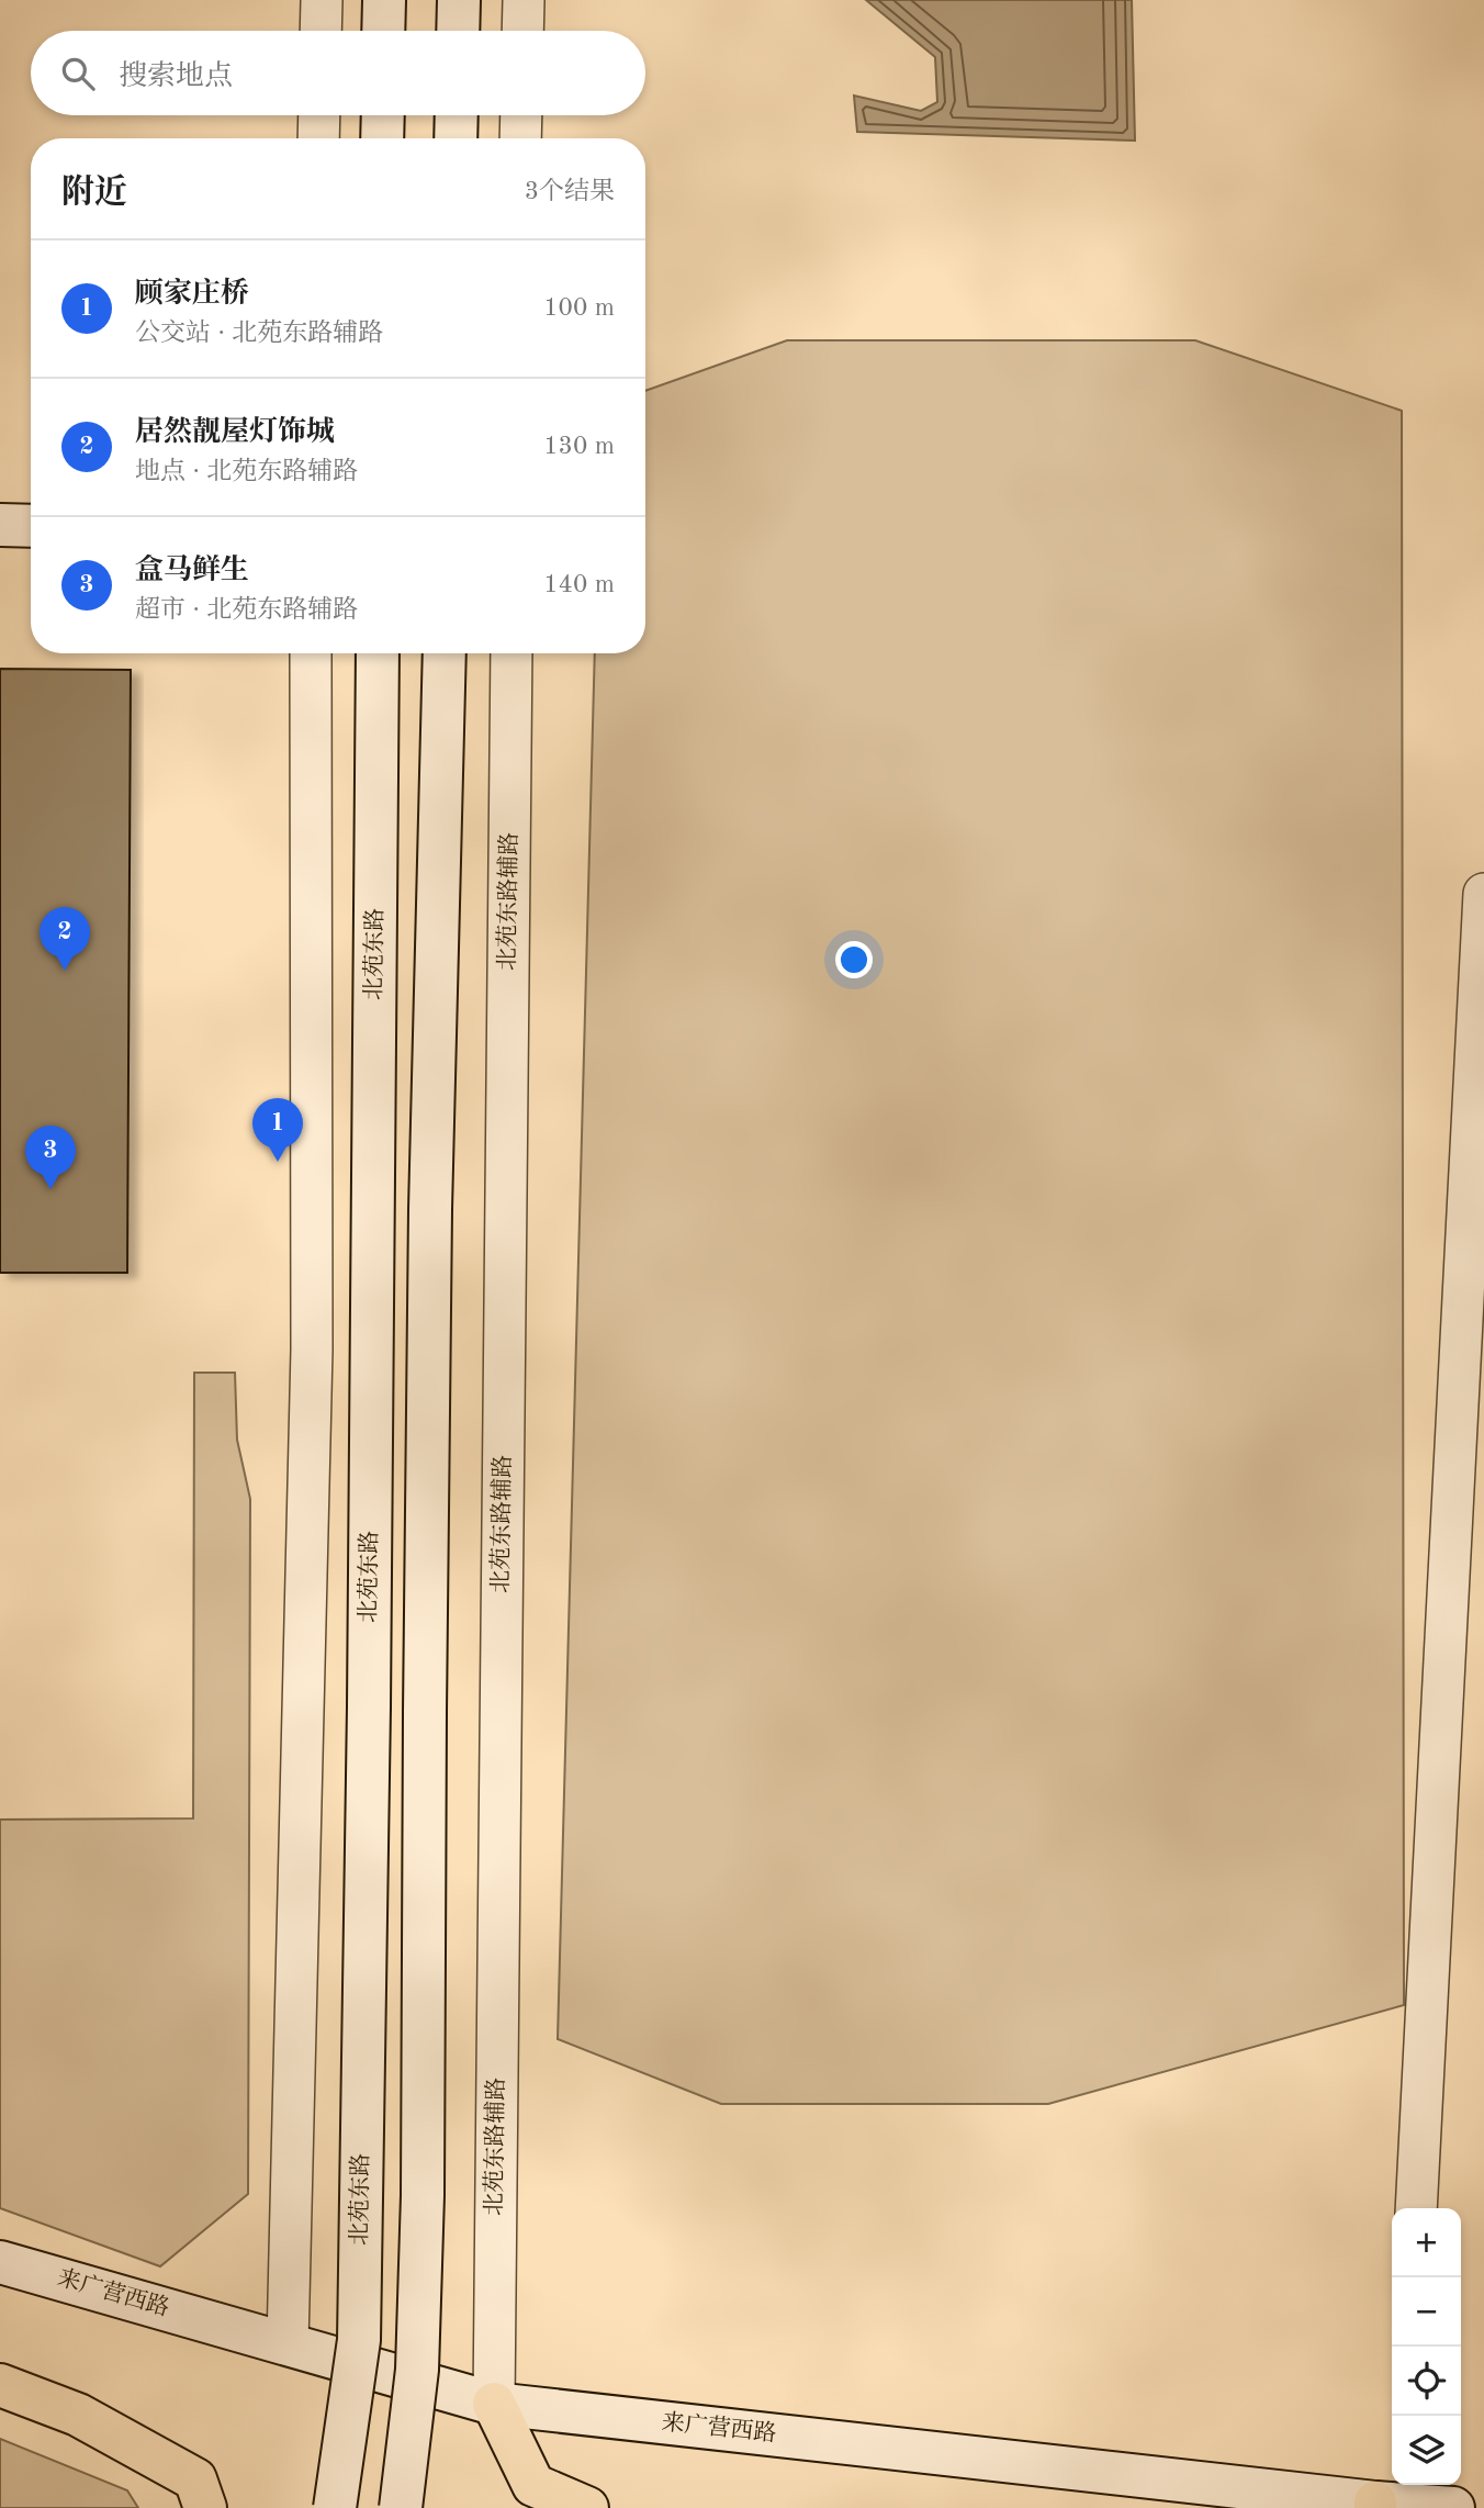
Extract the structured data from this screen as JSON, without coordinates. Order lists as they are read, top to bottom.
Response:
{
  "streets": {
    "main road": ["北苑东路", "来广营西路"],
    "street": ["北苑东路辅路"]
  },
  "crossings": [
    ["北苑东路辅路", "来广营西路"]
  ],
  "page": {
    "search": "搜索地点",
    "heading": ["附近", "3个结果"],
    "list": [
      {
        "mark": "1",
        "name": "顾家庄桥",
        "note": "公交站 · 北苑东路辅路",
        "value": "100 m"
      },
      {
        "mark": "2",
        "name": "居然靓屋灯饰城",
        "note": "地点 · 北苑东路辅路",
        "value": "130 m"
      },
      {
        "mark": "3",
        "name": "盒马鲜生",
        "note": "超市 · 北苑东路辅路",
        "value": "140 m"
      }
    ],
    "pins": ["2", "1", "3"],
    "map_buttons": ["+", "−"]
  }
}
